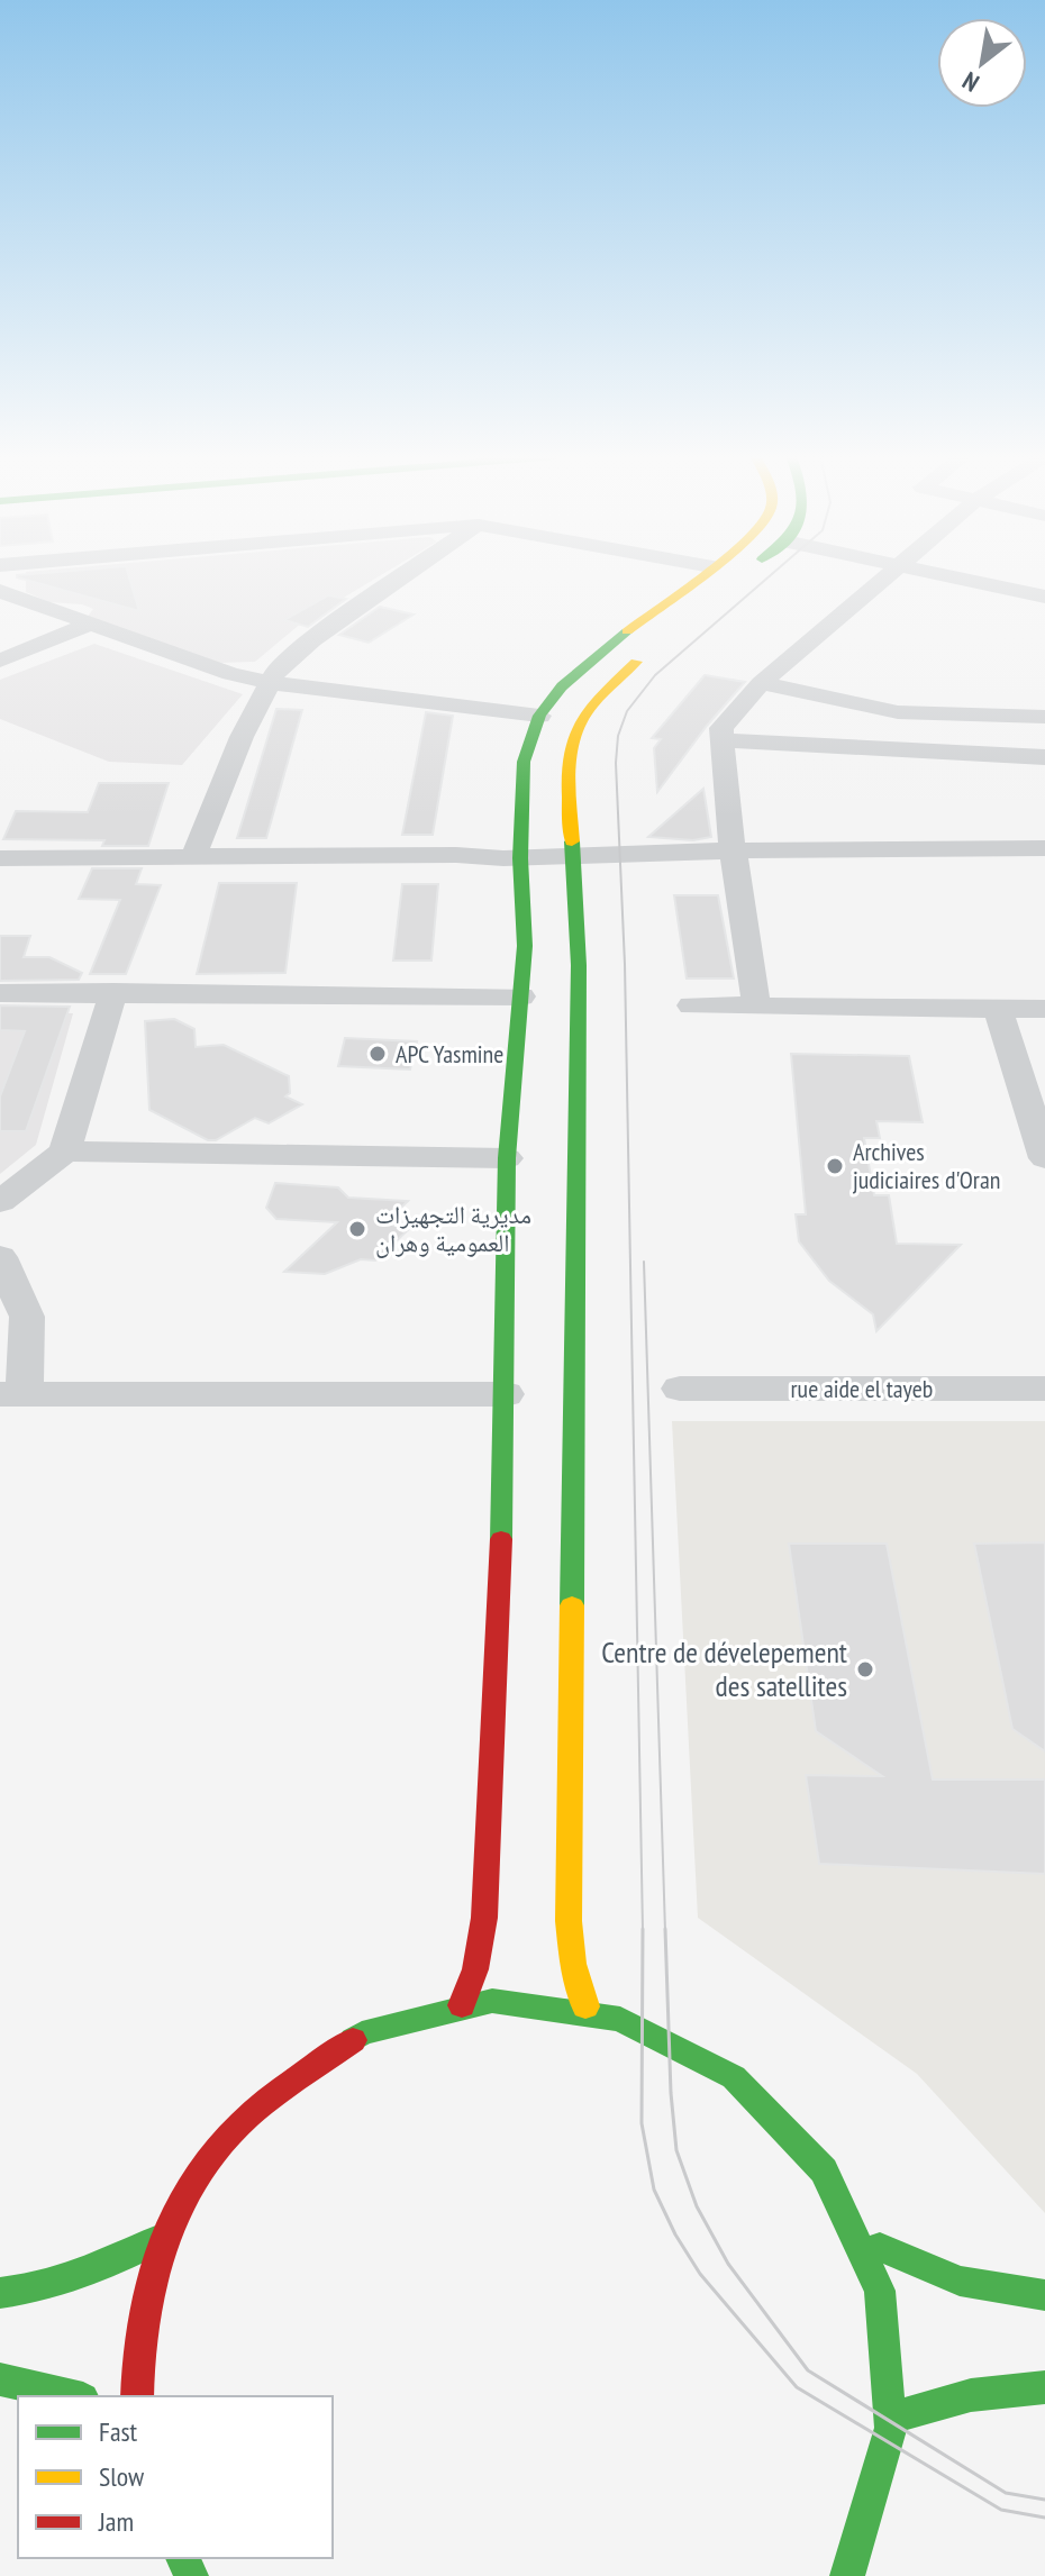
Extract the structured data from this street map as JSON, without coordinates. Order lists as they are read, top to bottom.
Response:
{
  "streets": {
    "street": ["rue aide el tayeb"]
  },
  "places": [
    "APC Yasmine",
    "Archives judiciaires d'Oran",
    "مديرية التجهيزات العمومية وهران",
    "Centre de dévelepement des satellites"
  ],
  "legend": ["Fast", "Slow", "Jam"],
  "north": "bottom left"
}
